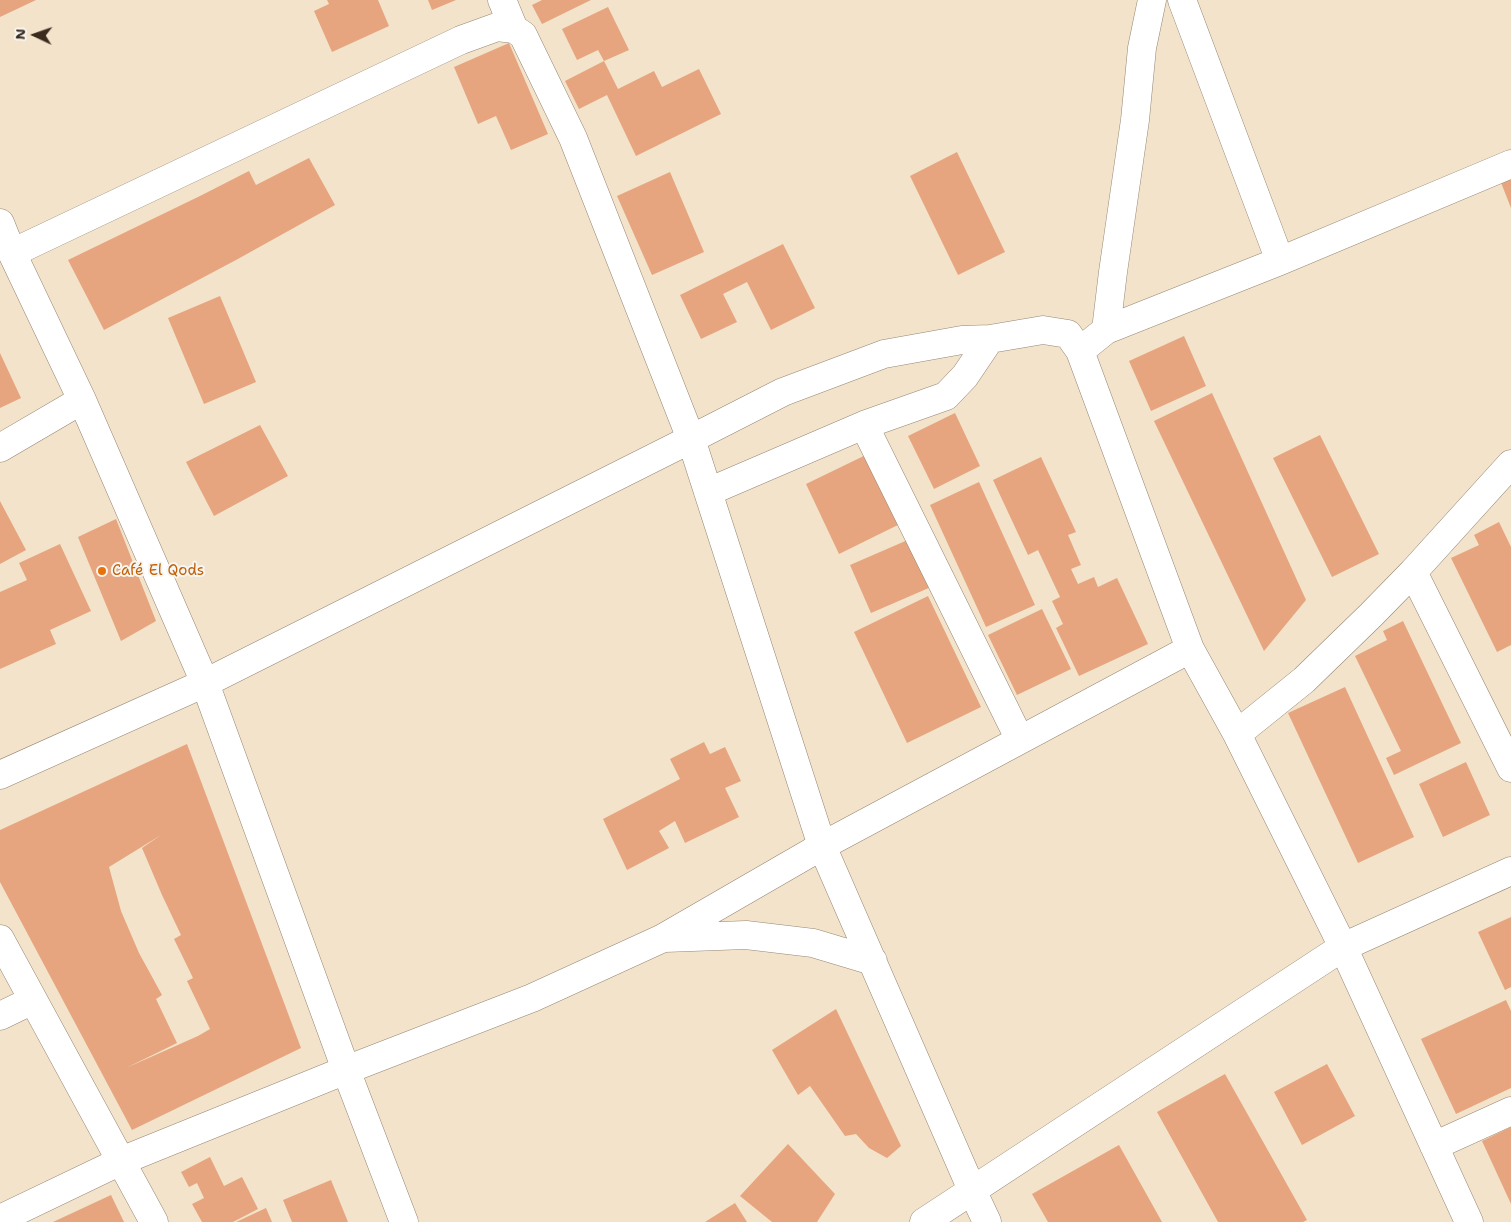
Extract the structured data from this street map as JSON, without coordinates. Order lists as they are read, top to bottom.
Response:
{
  "places": ["Café El Qods"],
  "north": "left"
}
